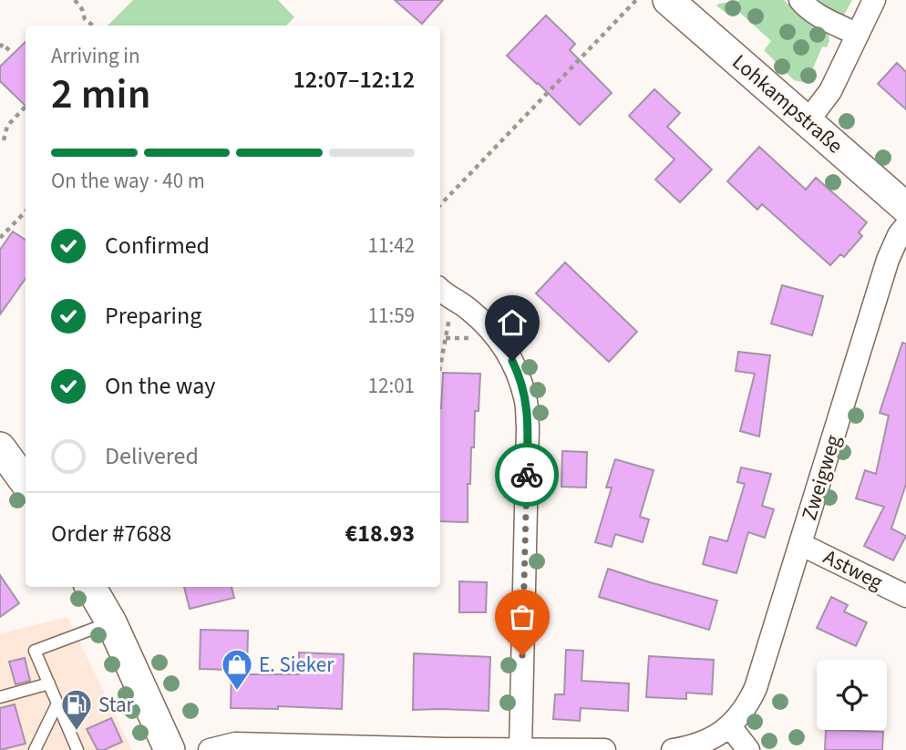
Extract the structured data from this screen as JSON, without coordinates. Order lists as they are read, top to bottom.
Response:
{
  "streets": {
    "street": ["Lohkampstraße", "Zweigweg", "Astweg"]
  },
  "crossings": [
    ["Zweigweg", "Astweg"]
  ],
  "places": {
    "shop": ["E. Sieker"],
    "fuel station": ["Star"]
  },
  "page": {
    "heading": ["2 min", "Arriving in", "12:07–12:12"],
    "panel": ["Order #7688", "€18.93"],
    "bar": "On the way · 40 m",
    "list": [
      ["Confirmed", "11:42"],
      ["Preparing", "11:59"],
      ["On the way", "12:01"],
      "Delivered"
    ]
  }
}
